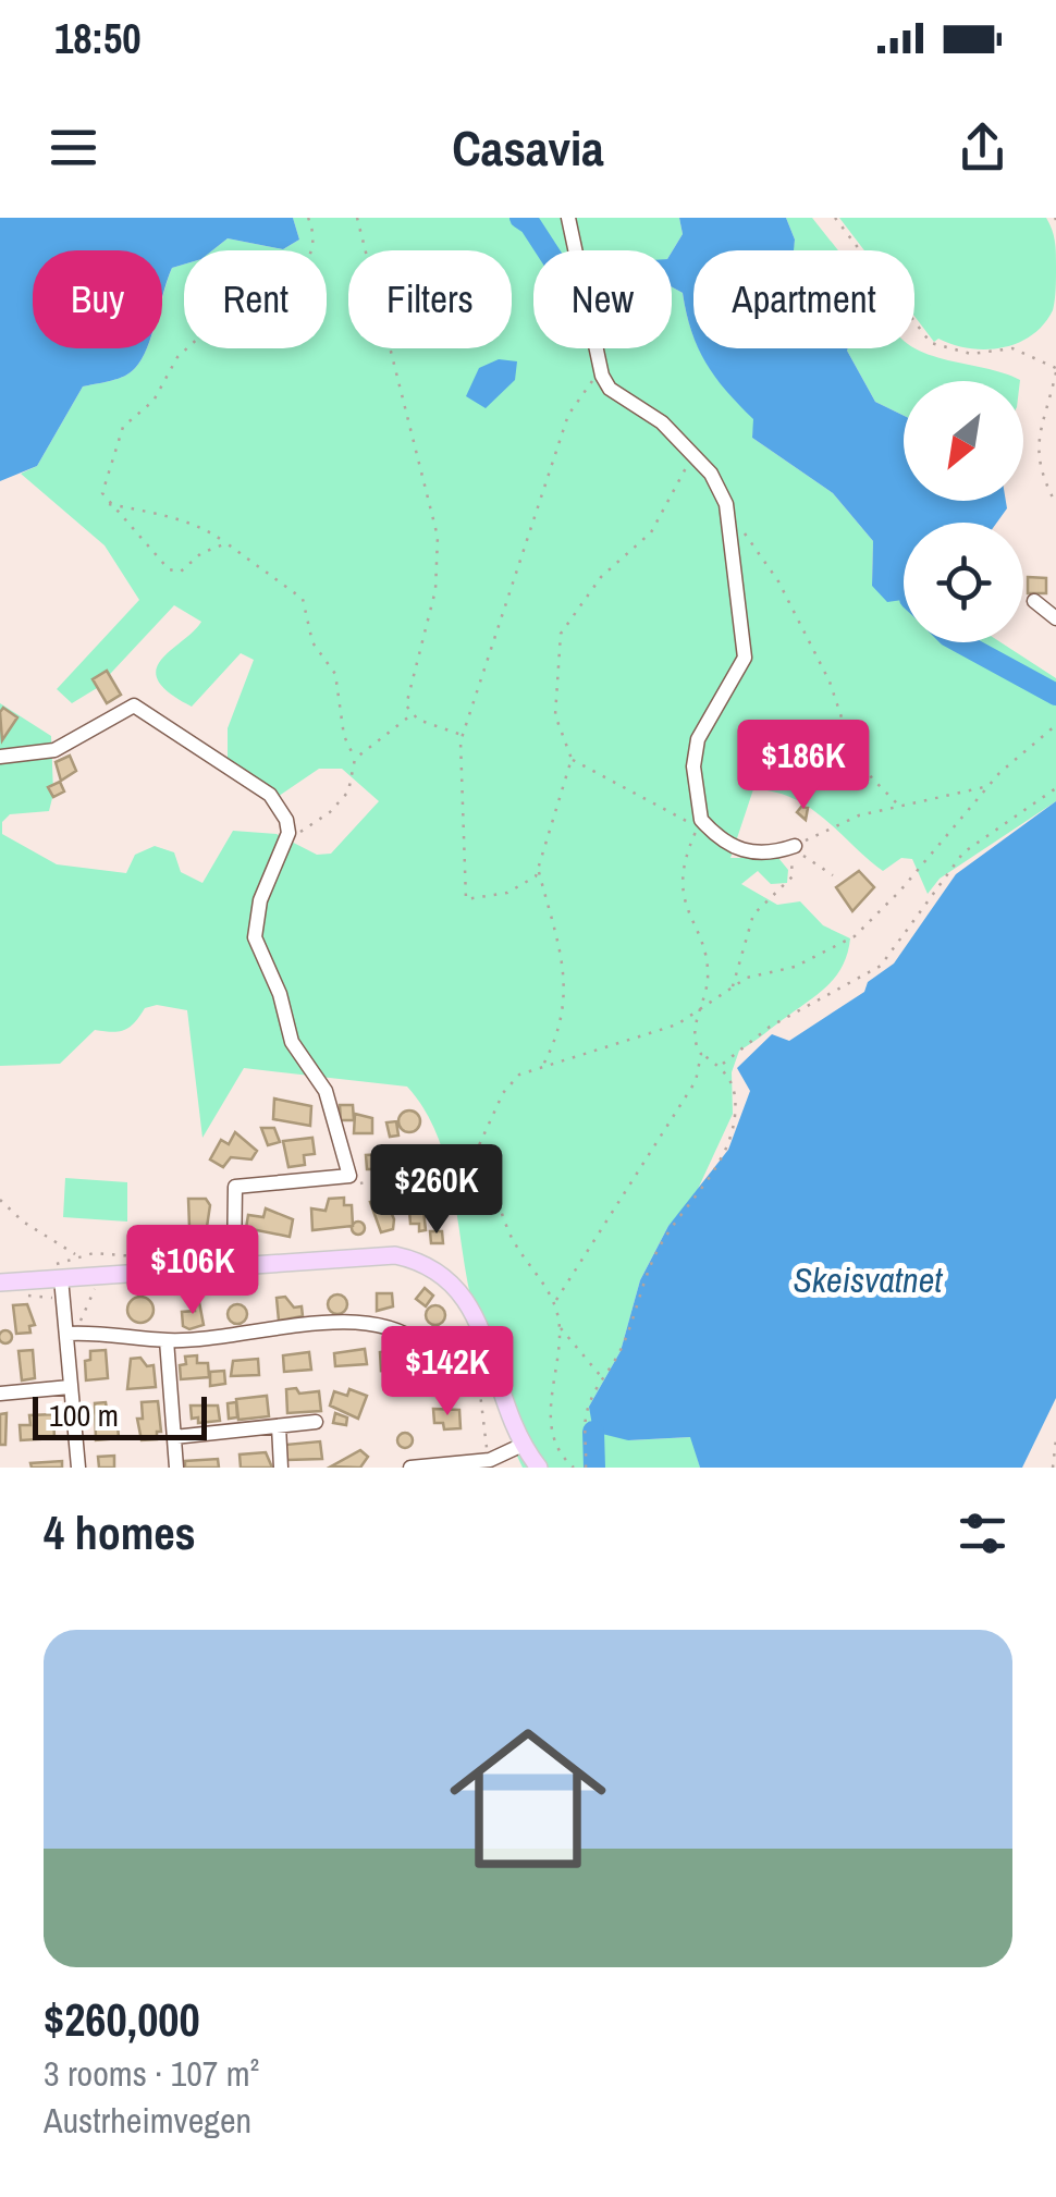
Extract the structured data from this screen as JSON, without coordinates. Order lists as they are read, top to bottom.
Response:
{
  "water": ["Skeisvatnet"],
  "scale_bar": "100 m",
  "north": "bottom left",
  "page": {
    "status": "18:50",
    "header": "Casavia",
    "chip": [
      "Buy",
      "Rent",
      "Filters",
      "New",
      "Apartment"
    ],
    "price": [
      "$186K",
      "$260K",
      "$106K",
      "$142K"
    ],
    "scale": "100 m",
    "heading": "4 homes",
    "list": [
      {
        "name": "$260,000",
        "note": "3 rooms · 107 m² · Austrheimvegen"
      }
    ]
  }
}
